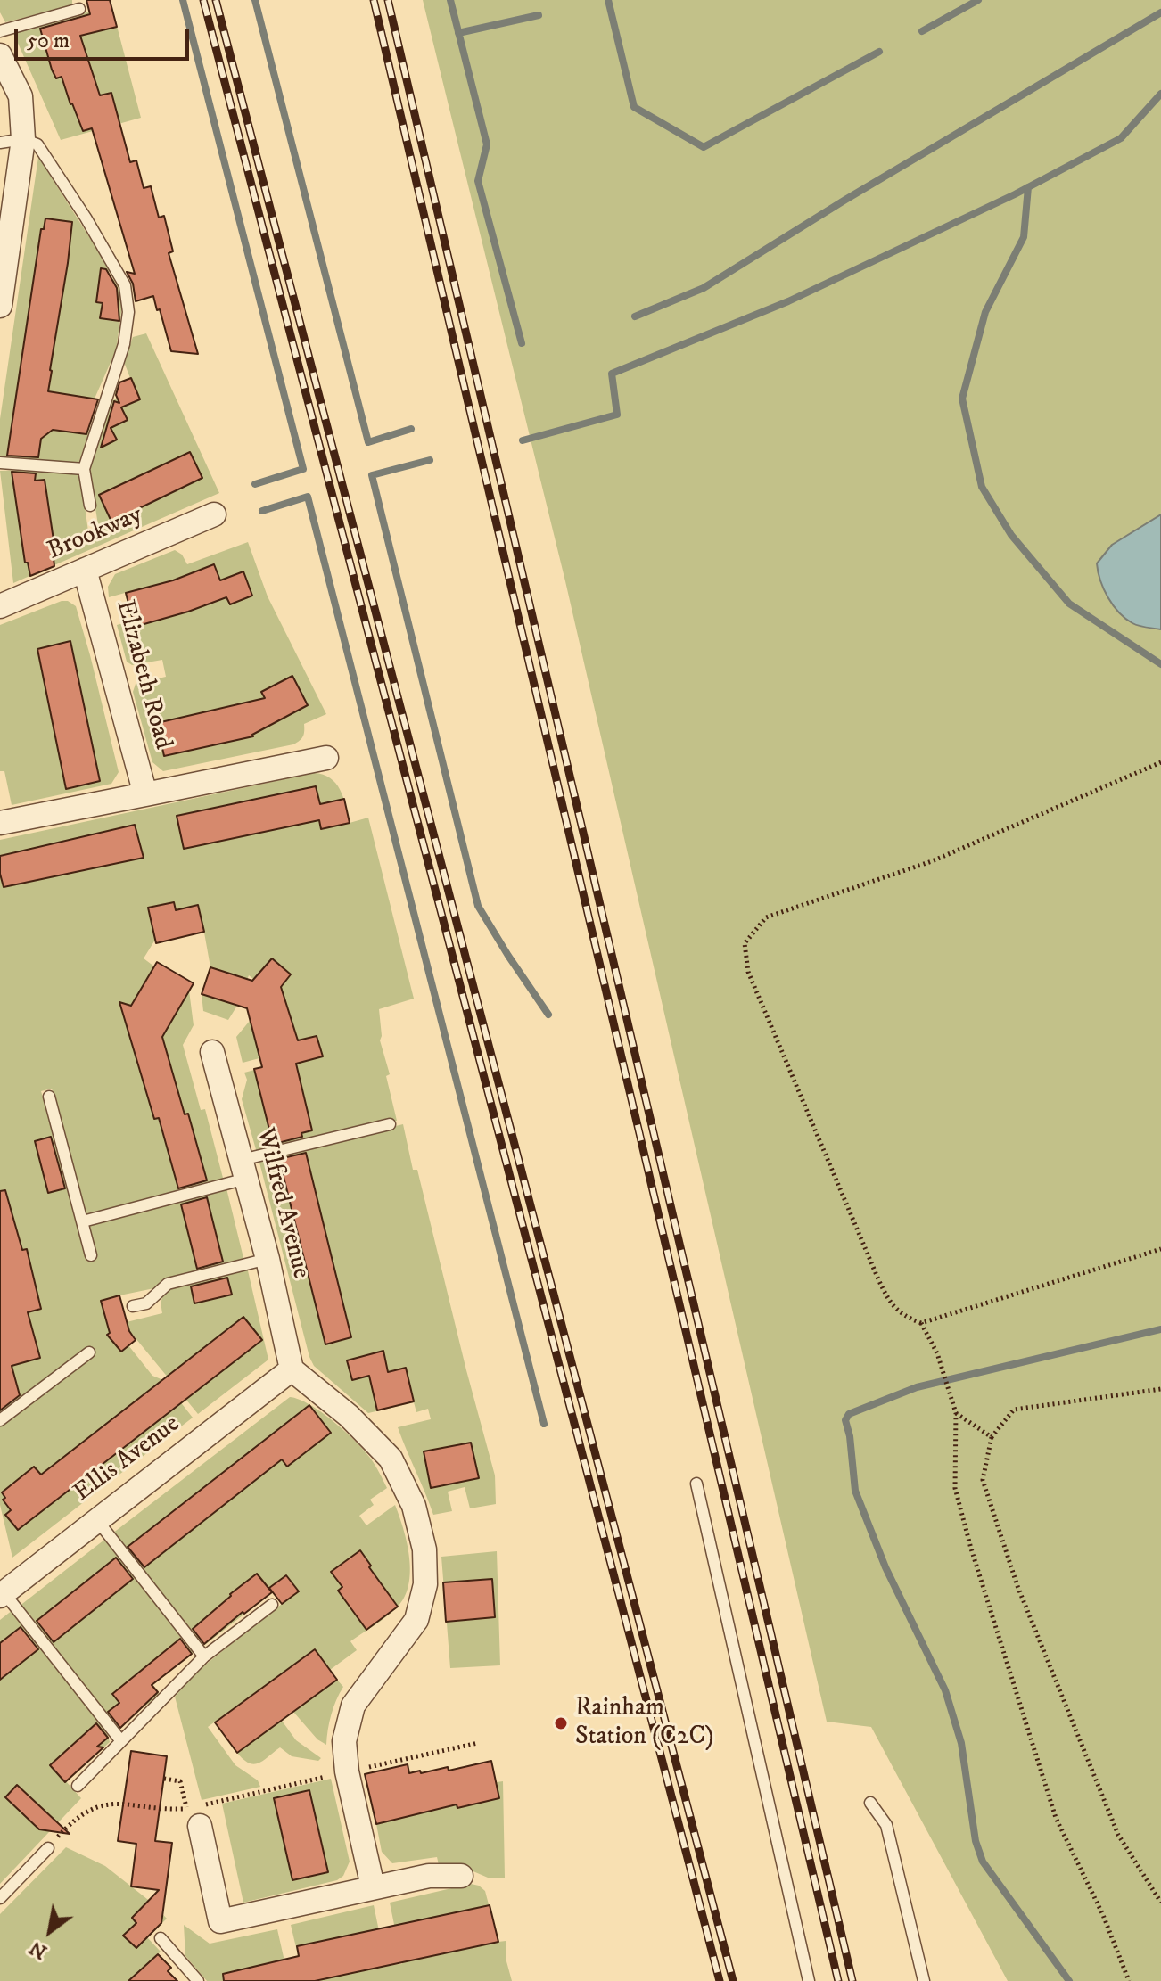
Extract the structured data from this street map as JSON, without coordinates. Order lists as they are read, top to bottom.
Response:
{
  "streets": {
    "street": [
      "Brookway",
      "Elizabeth Road",
      "Wilfred Avenue",
      "Ellis Avenue"
    ]
  },
  "crossings": [
    ["Brookway", "Elizabeth Road"],
    ["Wilfred Avenue", "Ellis Avenue"]
  ],
  "places": ["Rainham Station (C2C)"],
  "scale_bar": "50 m",
  "north": "bottom left"
}
